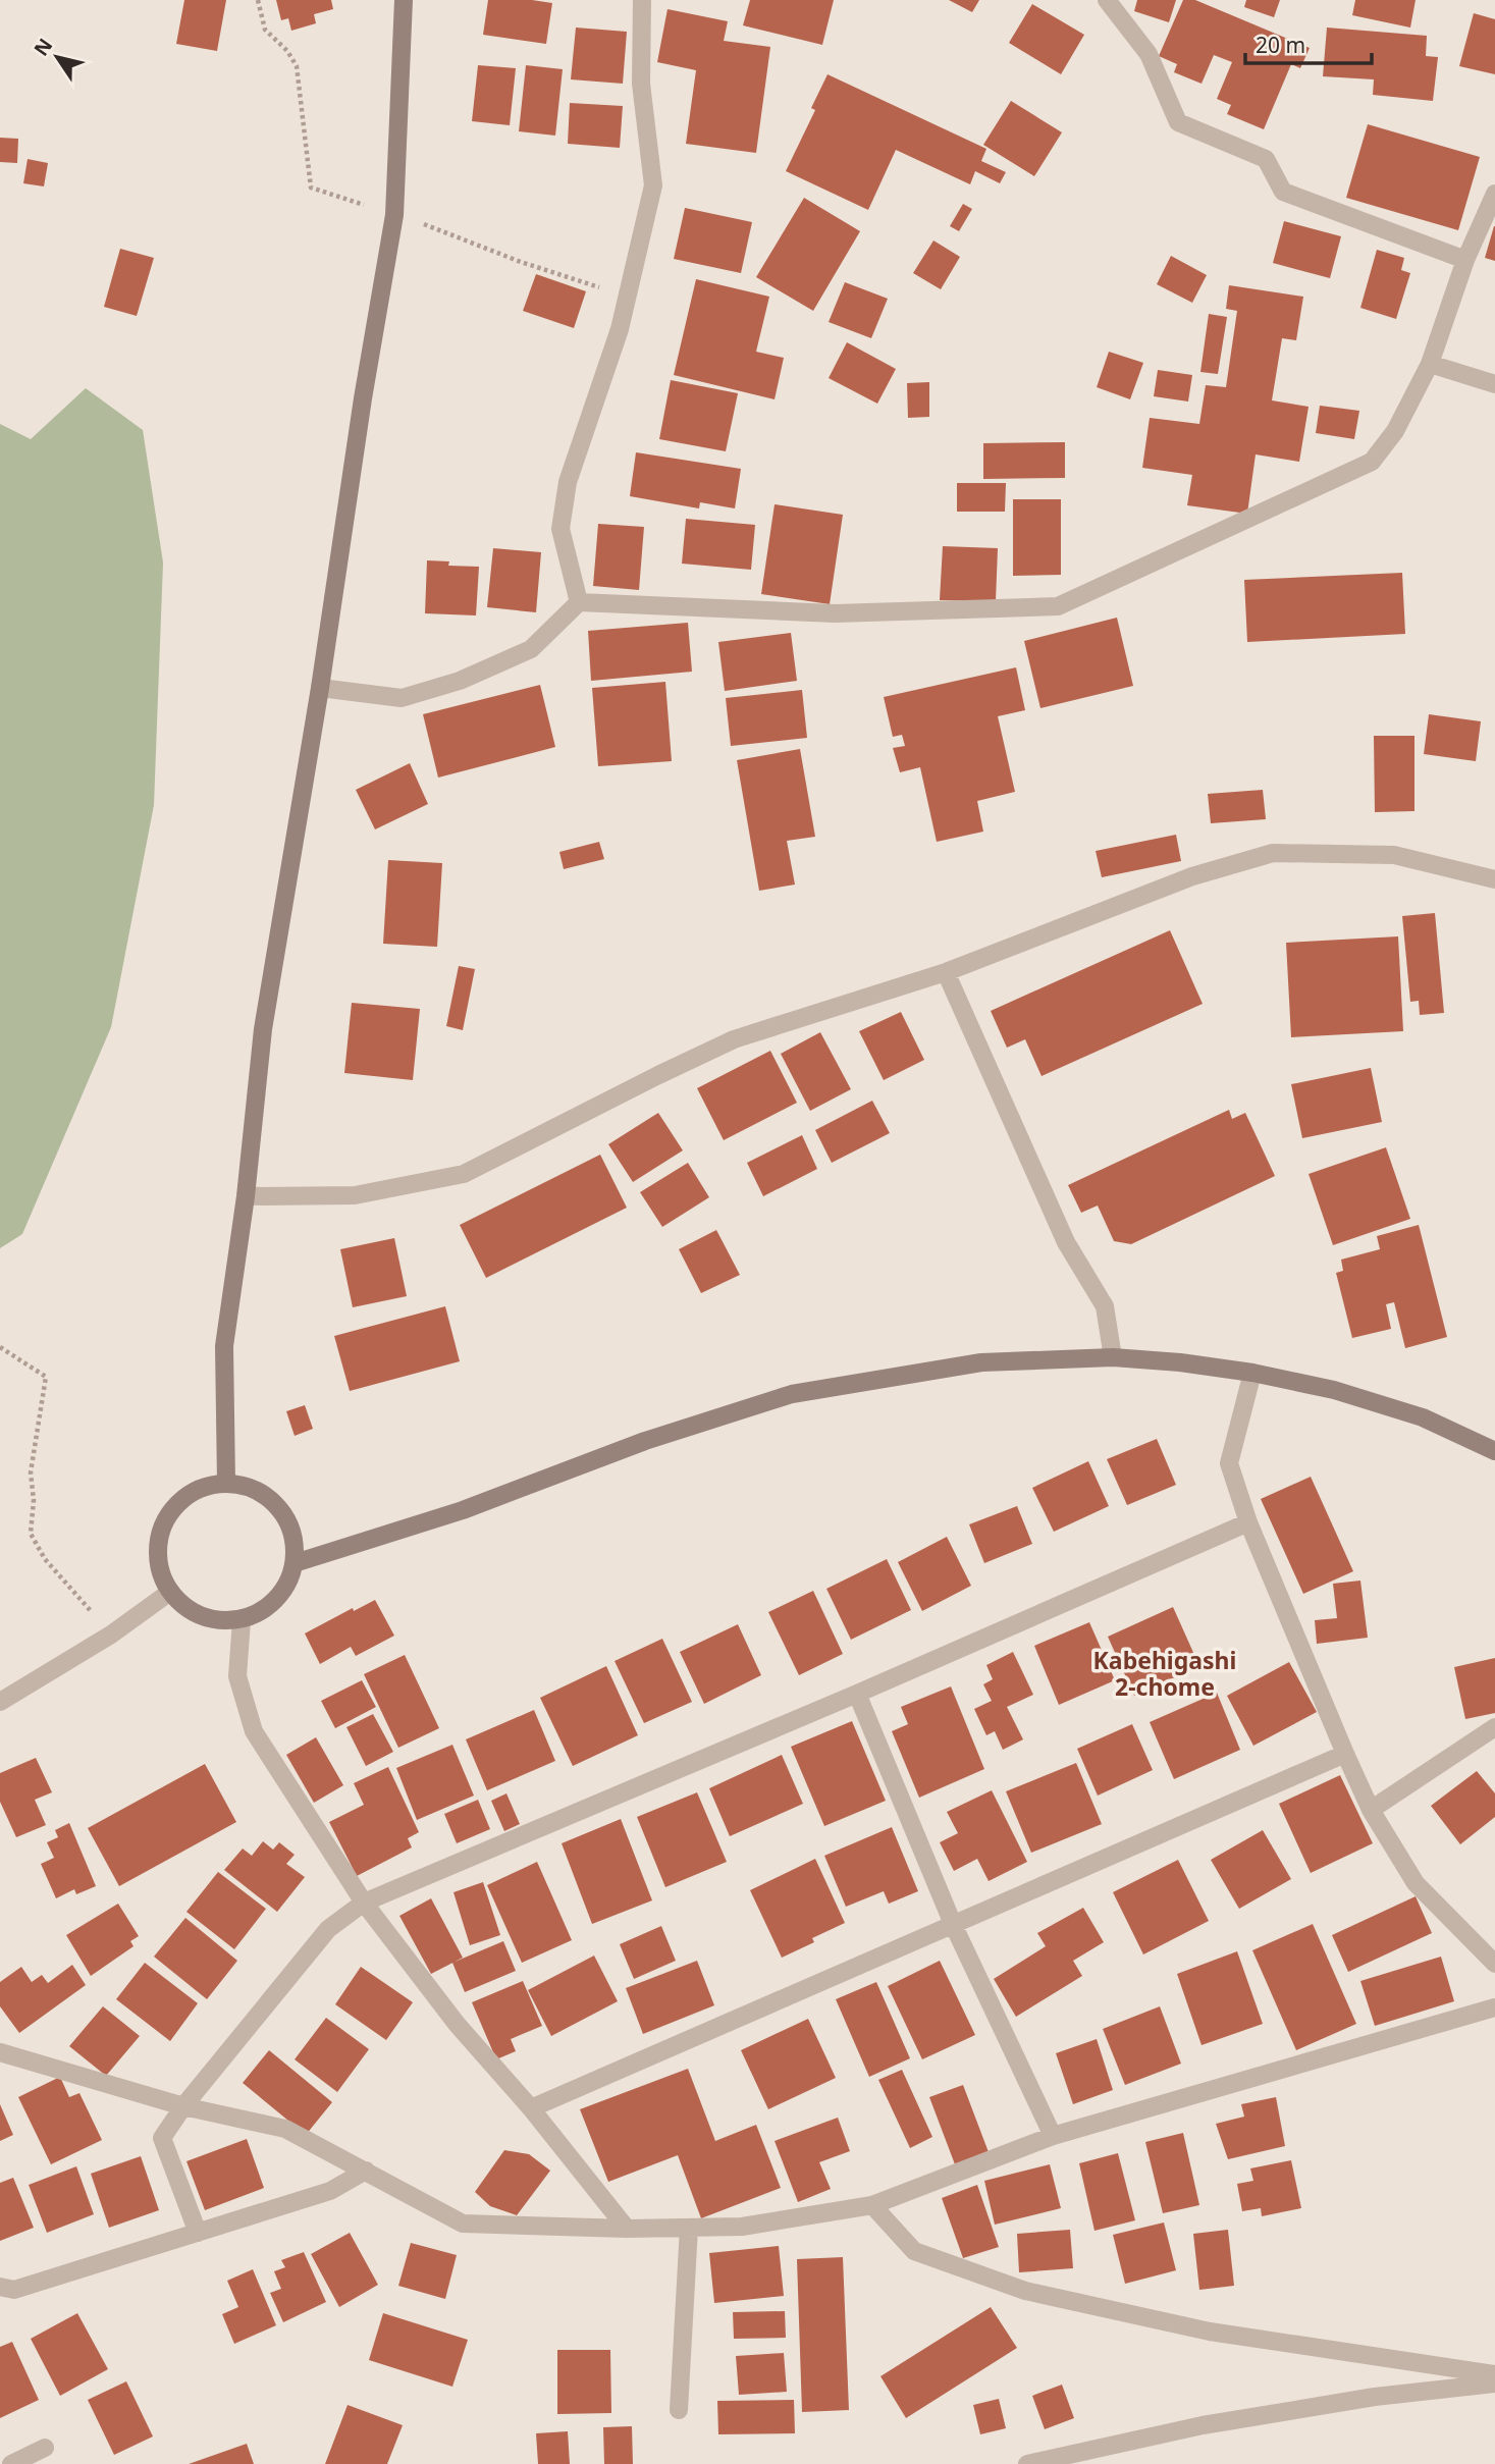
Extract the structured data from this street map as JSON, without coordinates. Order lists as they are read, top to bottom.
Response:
{
  "districts": ["Kabehigashi 2-chome"],
  "scale_bar": "20 m",
  "north": "top left"
}
